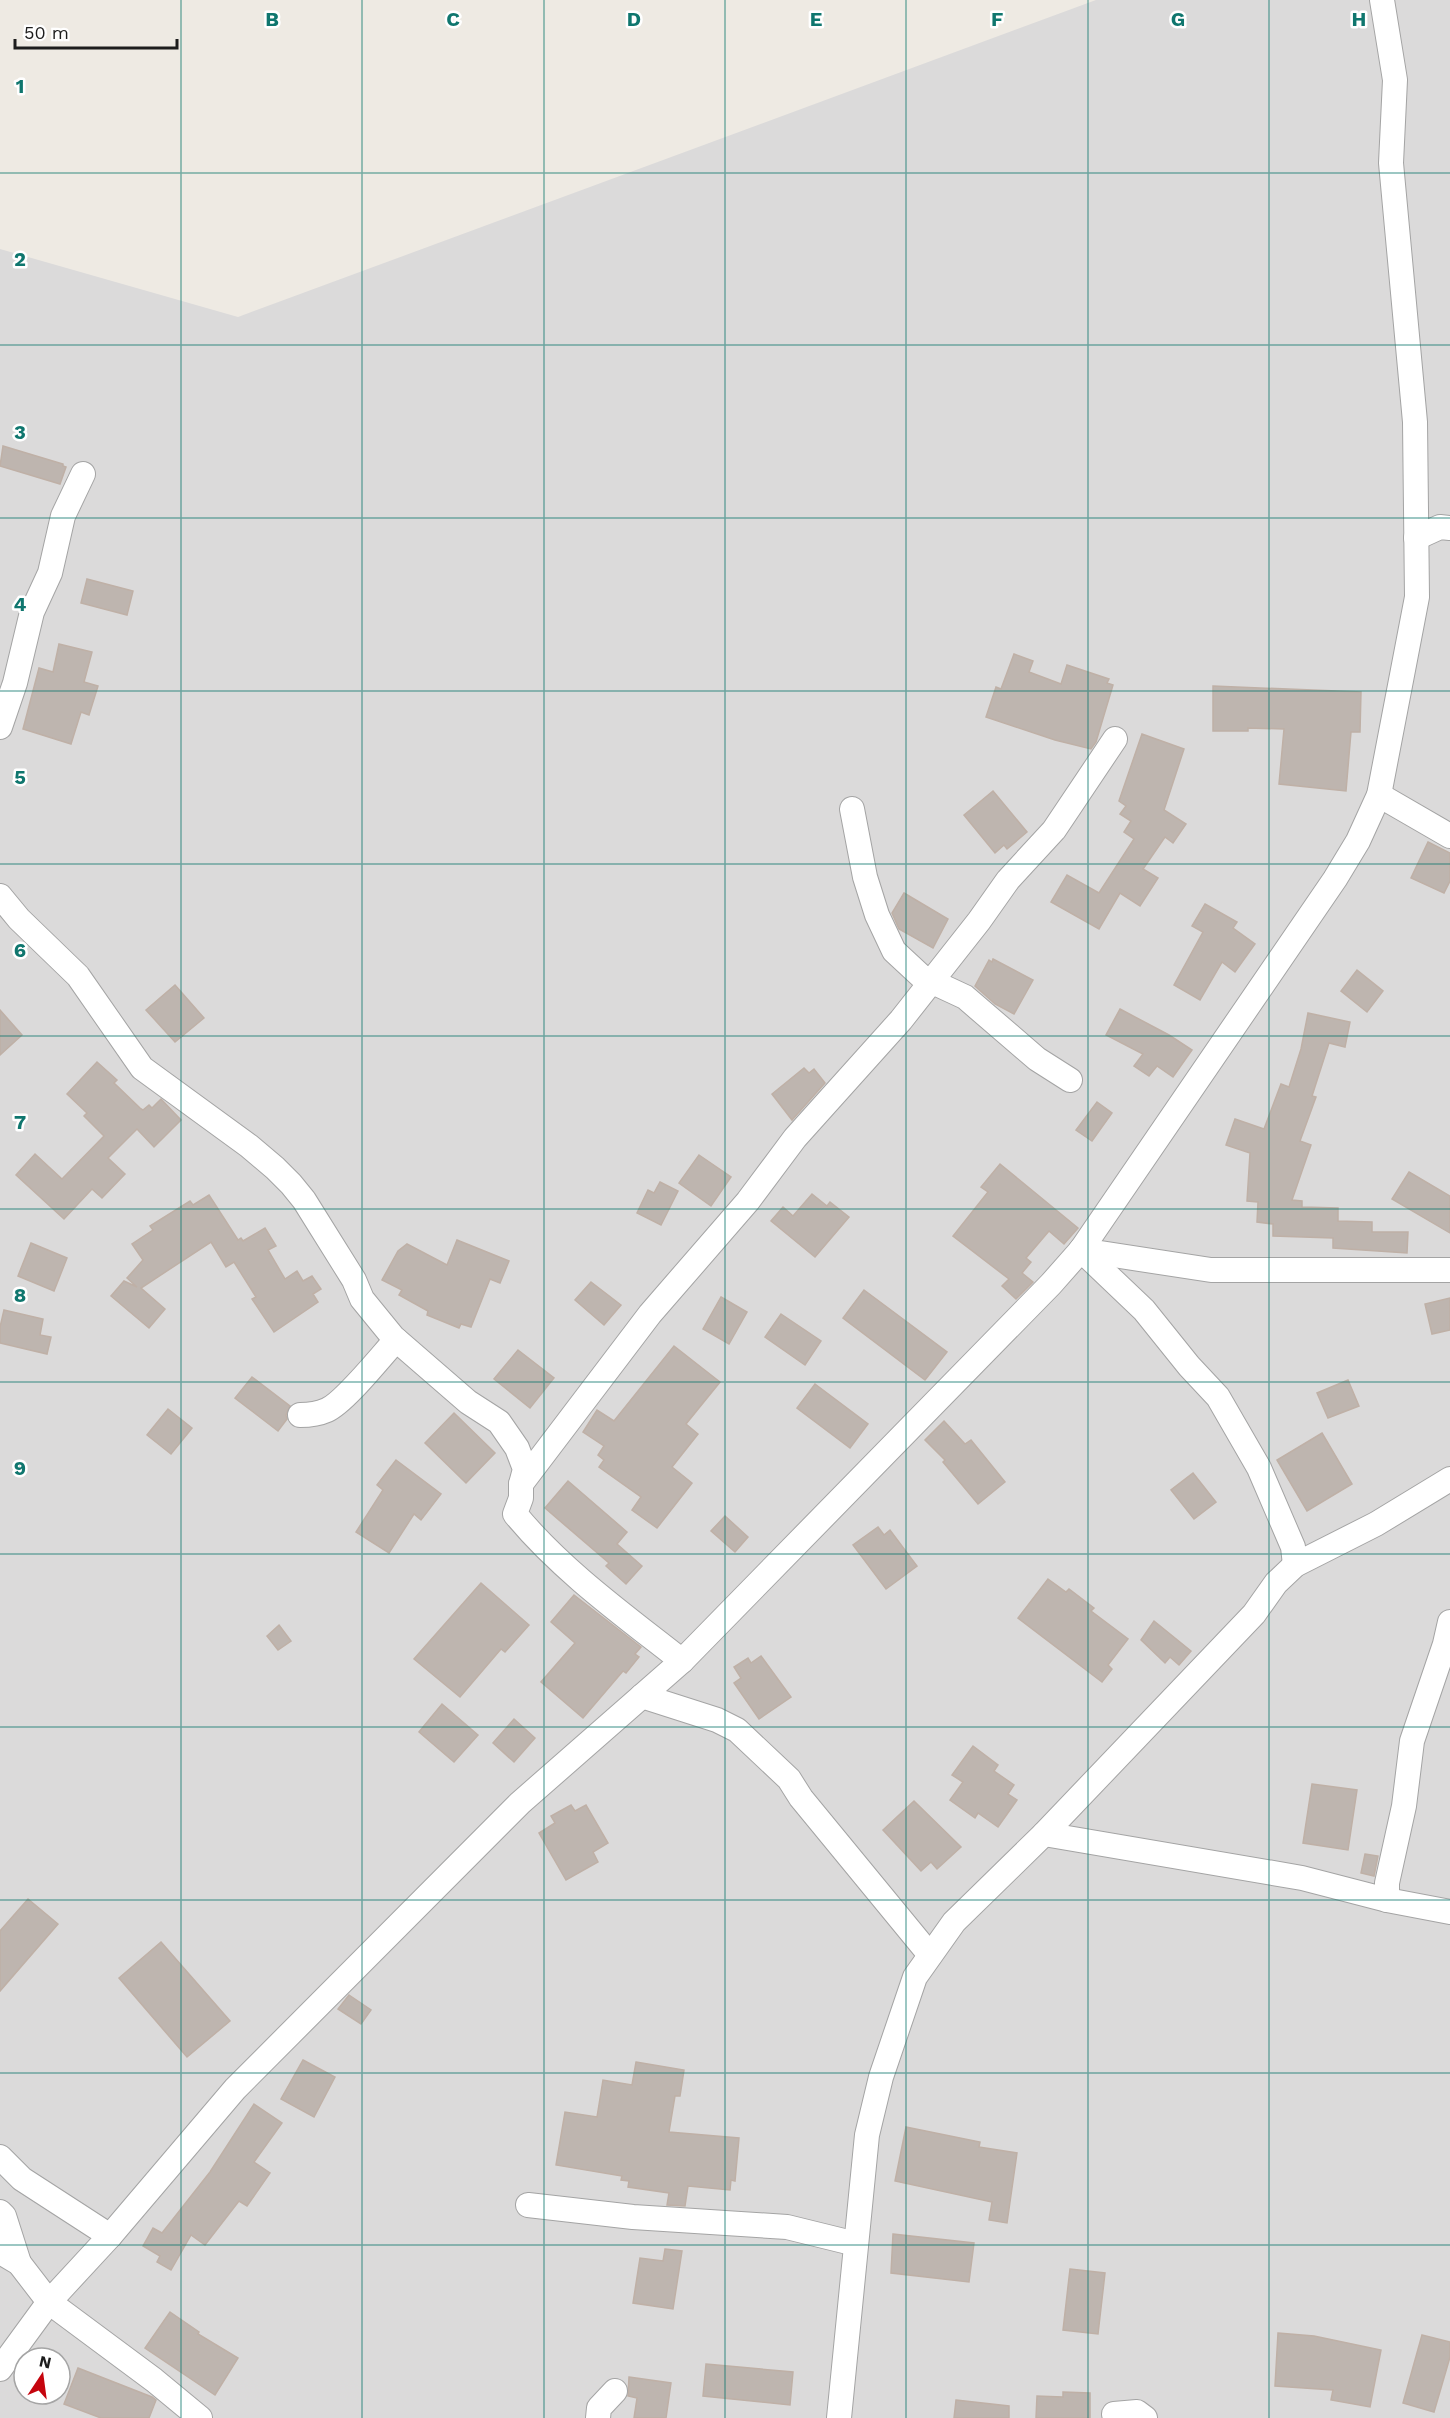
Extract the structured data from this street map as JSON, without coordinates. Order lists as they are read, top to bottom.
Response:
{
  "scale_bar": "50 m",
  "north": "top",
  "grid": {
    "columns": [
      "B",
      "C",
      "D",
      "E",
      "F",
      "G",
      "H"
    ],
    "rows": [
      "1",
      "2",
      "3",
      "4",
      "5",
      "6",
      "7",
      "8",
      "9"
    ]
  }
}
